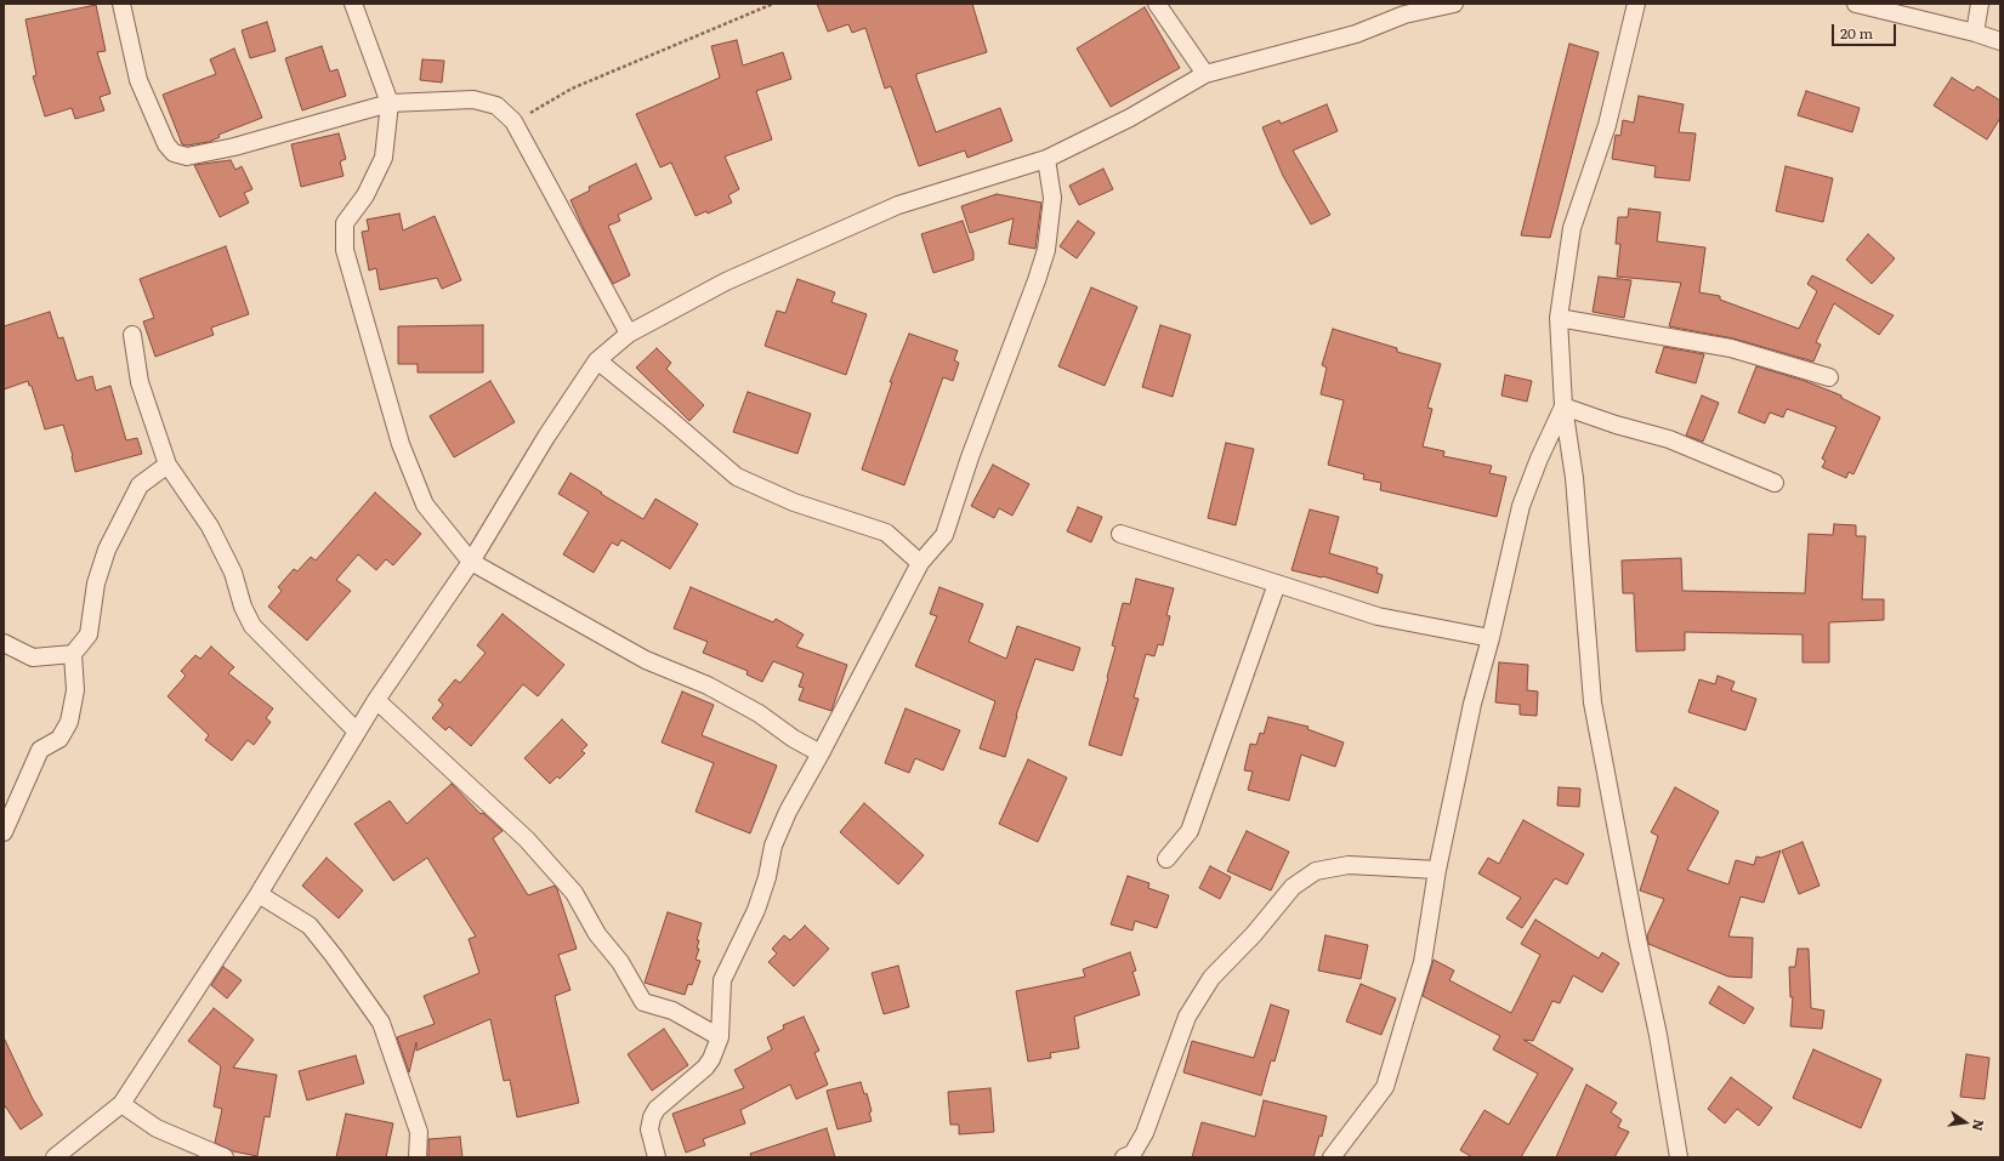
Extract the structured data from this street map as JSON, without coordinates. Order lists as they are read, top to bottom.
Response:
{
  "scale_bar": "20 m",
  "north": "right"
}
